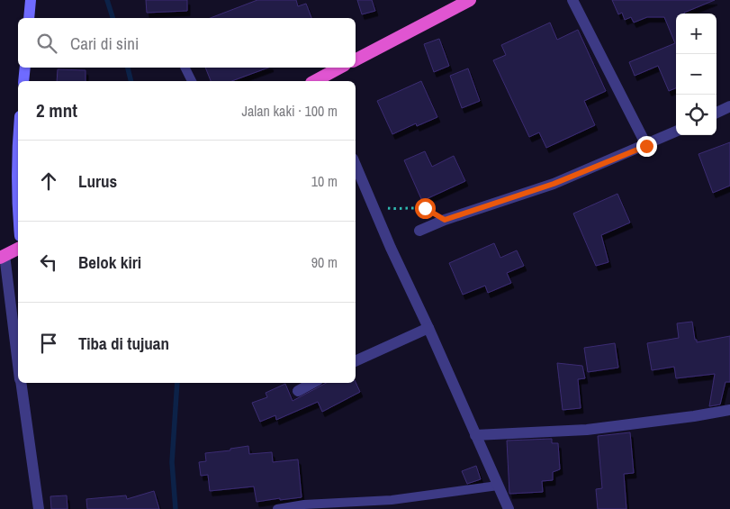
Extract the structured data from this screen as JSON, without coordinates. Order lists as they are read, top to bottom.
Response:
{
  "page": {
    "map_buttons": ["+", "−"],
    "search": "Cari di sini",
    "heading": ["2 mnt", "Jalan kaki · 100 m"],
    "list": [
      ["Lurus", "10 m"],
      ["Belok kiri", "90 m"],
      "Tiba di tujuan"
    ]
  }
}
